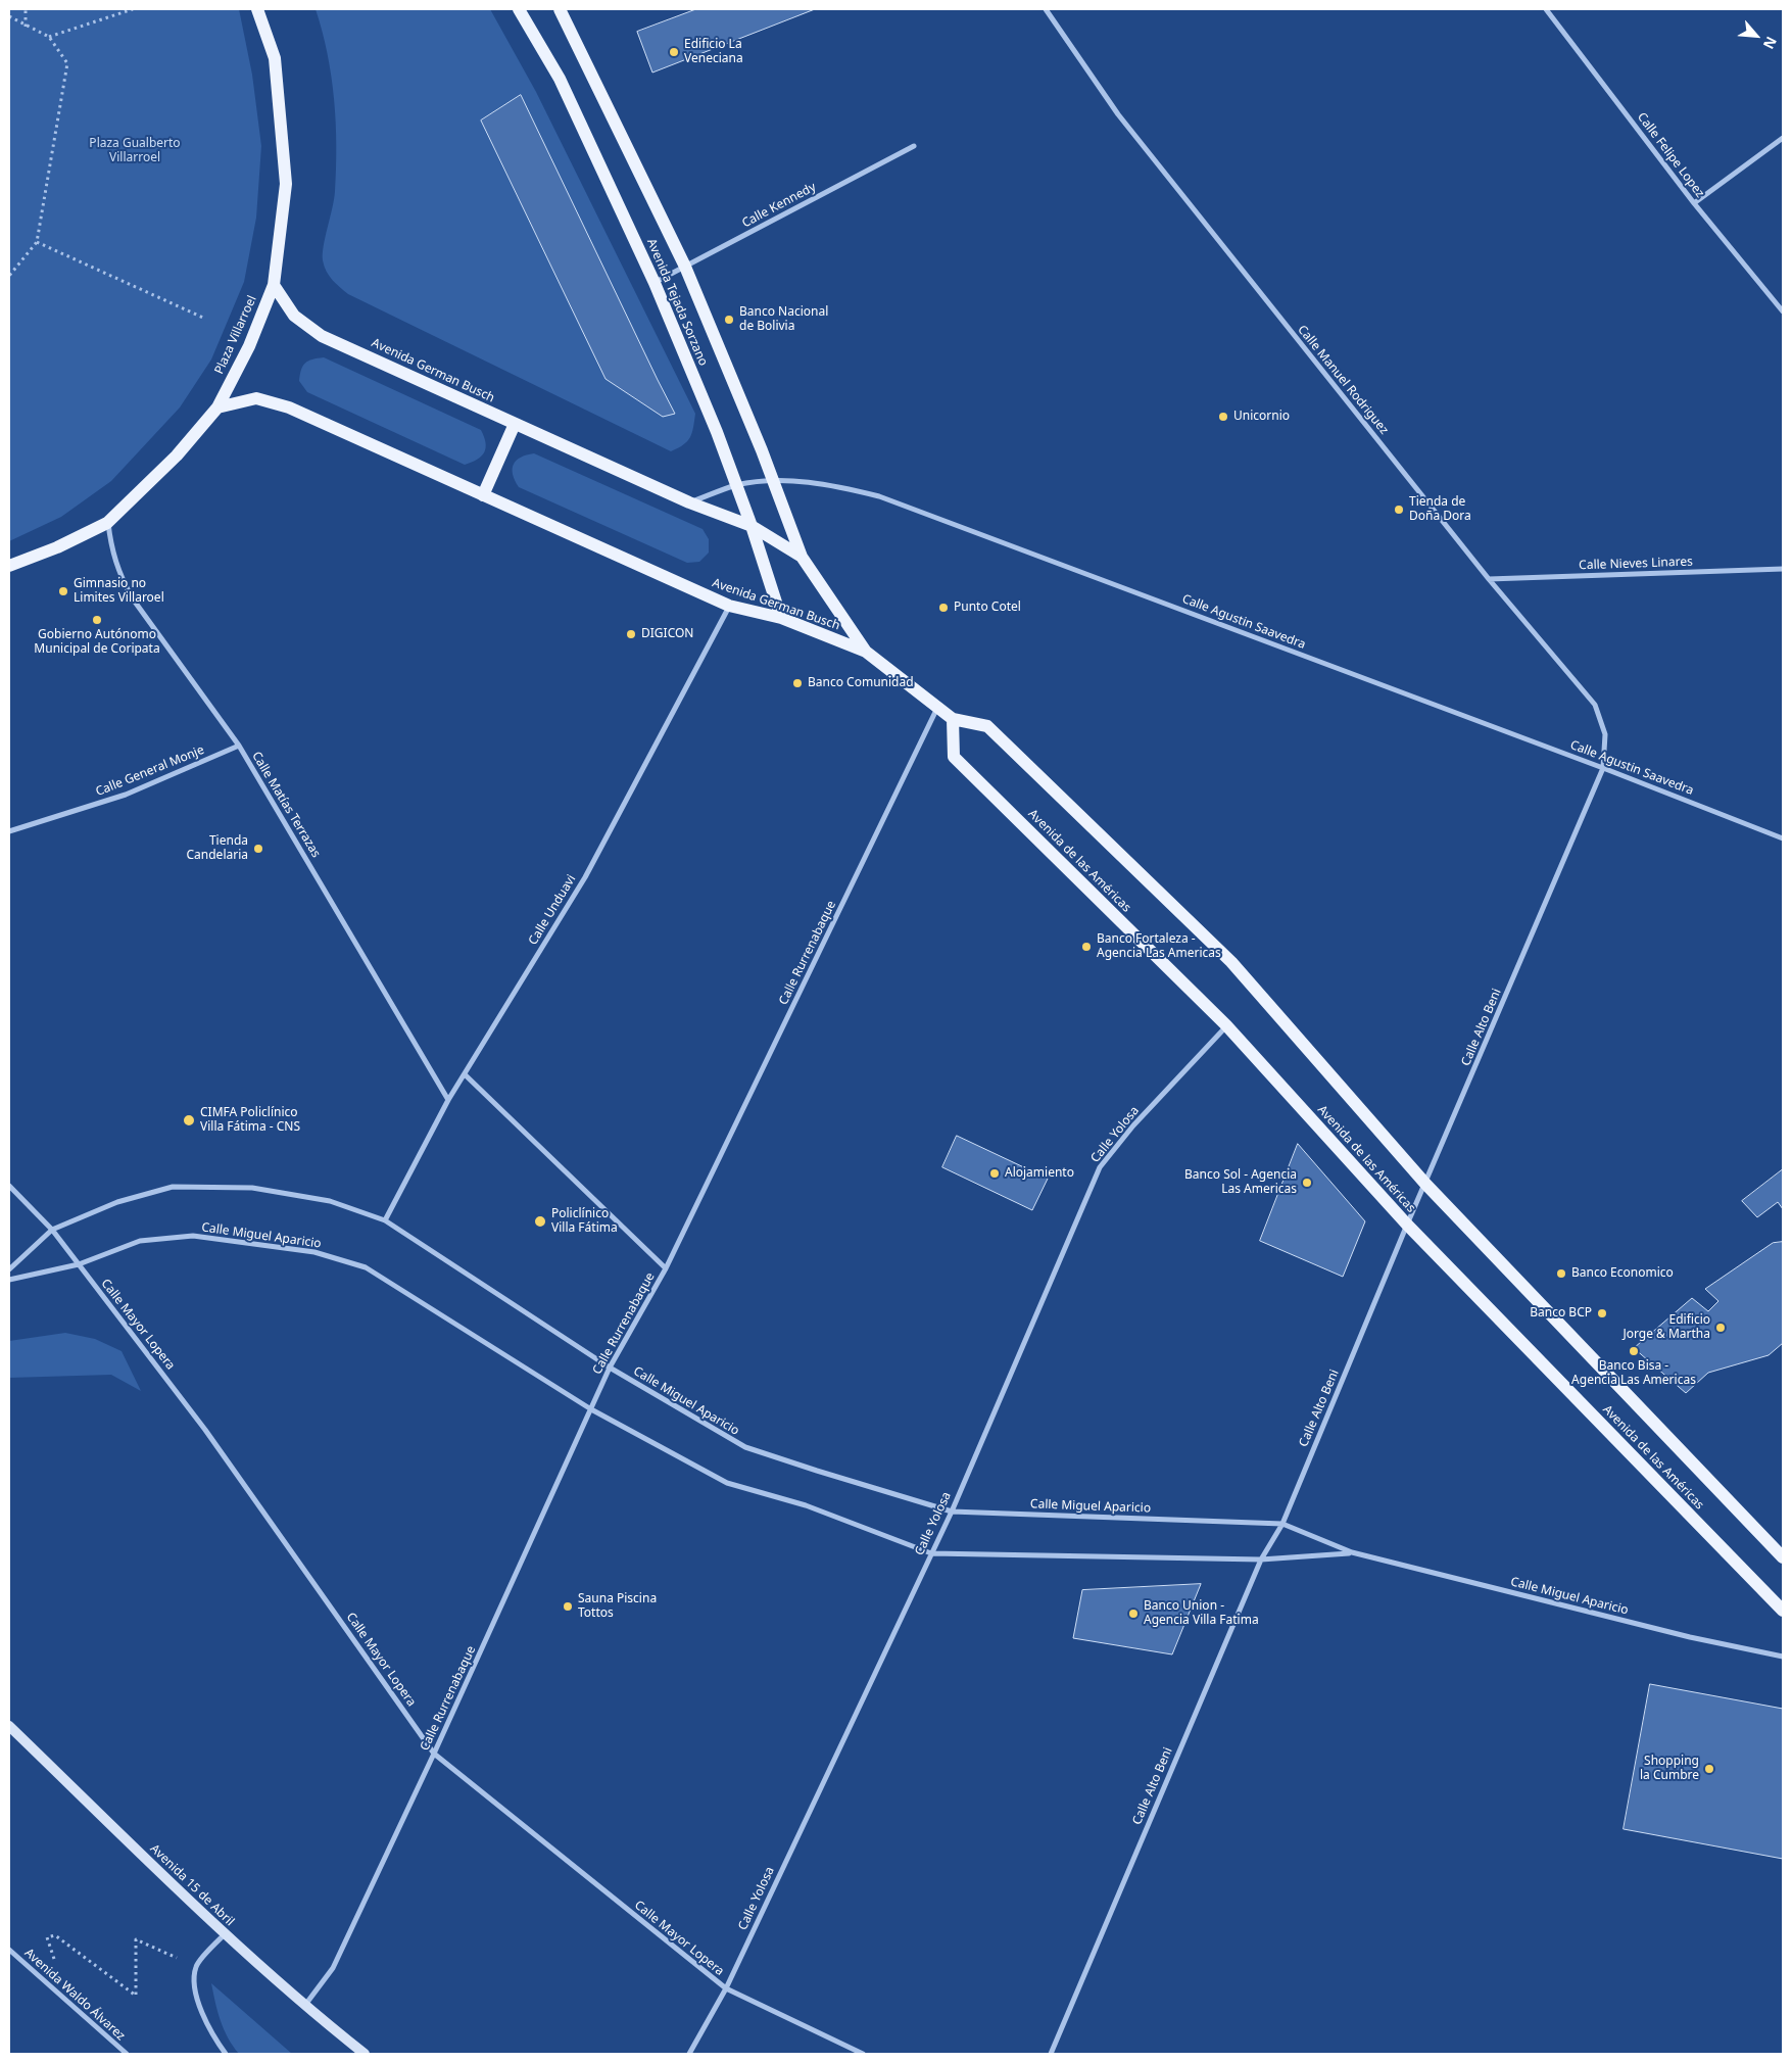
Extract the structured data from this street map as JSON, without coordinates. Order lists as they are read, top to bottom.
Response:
{
  "streets": {
    "main road": [
      "Avenida Tejada Sorzano",
      "Plaza Villarroel",
      "Avenida German Busch",
      "Avenida de las Américas",
      "Avenida 15 de Abril"
    ],
    "street": [
      "Calle Felipe Lopez",
      "Calle Kennedy",
      "Calle Manuel Rodriguez",
      "Calle Nieves Linares",
      "Calle Agustin Saavedra",
      "Calle General Monje",
      "Calle Matías Terrazas",
      "Calle Unduavi",
      "Calle Rurrenabaque",
      "Calle Alto Beni",
      "Calle Yolosa",
      "Calle Miguel Aparicio",
      "Calle Mayor Lopera",
      "Avenida Waldo Álvarez"
    ]
  },
  "crossings": [
    ["Calle Kennedy", "Avenida Tejada Sorzano"],
    ["Avenida Tejada Sorzano", "Avenida German Busch"],
    ["Avenida Tejada Sorzano", "Calle Agustin Saavedra"],
    ["Plaza Villarroel", "Avenida German Busch"],
    ["Plaza Villarroel", "Calle Matías Terrazas"],
    ["Avenida German Busch", "Calle Agustin Saavedra"],
    ["Avenida German Busch", "Avenida de las Américas"],
    ["Avenida German Busch", "Calle Unduavi"],
    ["Calle Manuel Rodriguez", "Calle Nieves Linares"],
    ["Calle Manuel Rodriguez", "Calle Agustin Saavedra"],
    ["Calle Manuel Rodriguez", "Calle Alto Beni"],
    ["Calle Agustin Saavedra", "Calle Alto Beni"],
    ["Calle General Monje", "Calle Matías Terrazas"],
    ["Calle Matías Terrazas", "Calle Unduavi"],
    ["Avenida de las Américas", "Calle Rurrenabaque"],
    ["Avenida de las Américas", "Calle Alto Beni"],
    ["Avenida de las Américas", "Calle Yolosa"],
    ["Calle Unduavi", "Calle Miguel Aparicio"],
    ["Calle Rurrenabaque", "Calle Miguel Aparicio"],
    ["Calle Rurrenabaque", "Calle Mayor Lopera"],
    ["Calle Rurrenabaque", "Avenida 15 de Abril"],
    ["Calle Alto Beni", "Calle Miguel Aparicio"],
    ["Calle Yolosa", "Calle Miguel Aparicio"],
    ["Calle Yolosa", "Calle Mayor Lopera"],
    ["Calle Miguel Aparicio", "Calle Mayor Lopera"]
  ],
  "parks": ["Plaza Gualberto Villarroel"],
  "places": [
    "Edificio La Veneciana",
    "Banco Nacional de Bolivia",
    "Unicornio",
    "Tienda de Doña Dora",
    "Gimnasio no Limites Villaroel",
    "Punto Cotel",
    "Gobierno Autónomo Municipal de Coripata",
    "DIGICON",
    "Banco Comunidad",
    "Tienda Candelaria",
    "Banco Fortaleza - Agencia Las Americas",
    "CIMFA Policlínico Villa Fátima - CNS",
    "Alojamiento",
    "Banco Sol - Agencia Las Americas",
    "Policlínico Villa Fátima",
    "Banco Economico",
    "Banco BCP",
    "Edificio Jorge & Martha",
    "Banco Bisa - Agencia Las Americas",
    "Sauna Piscina Tottos",
    "Banco Union - Agencia Villa Fatima",
    "Shopping la Cumbre"
  ],
  "north": "bottom right"
}
